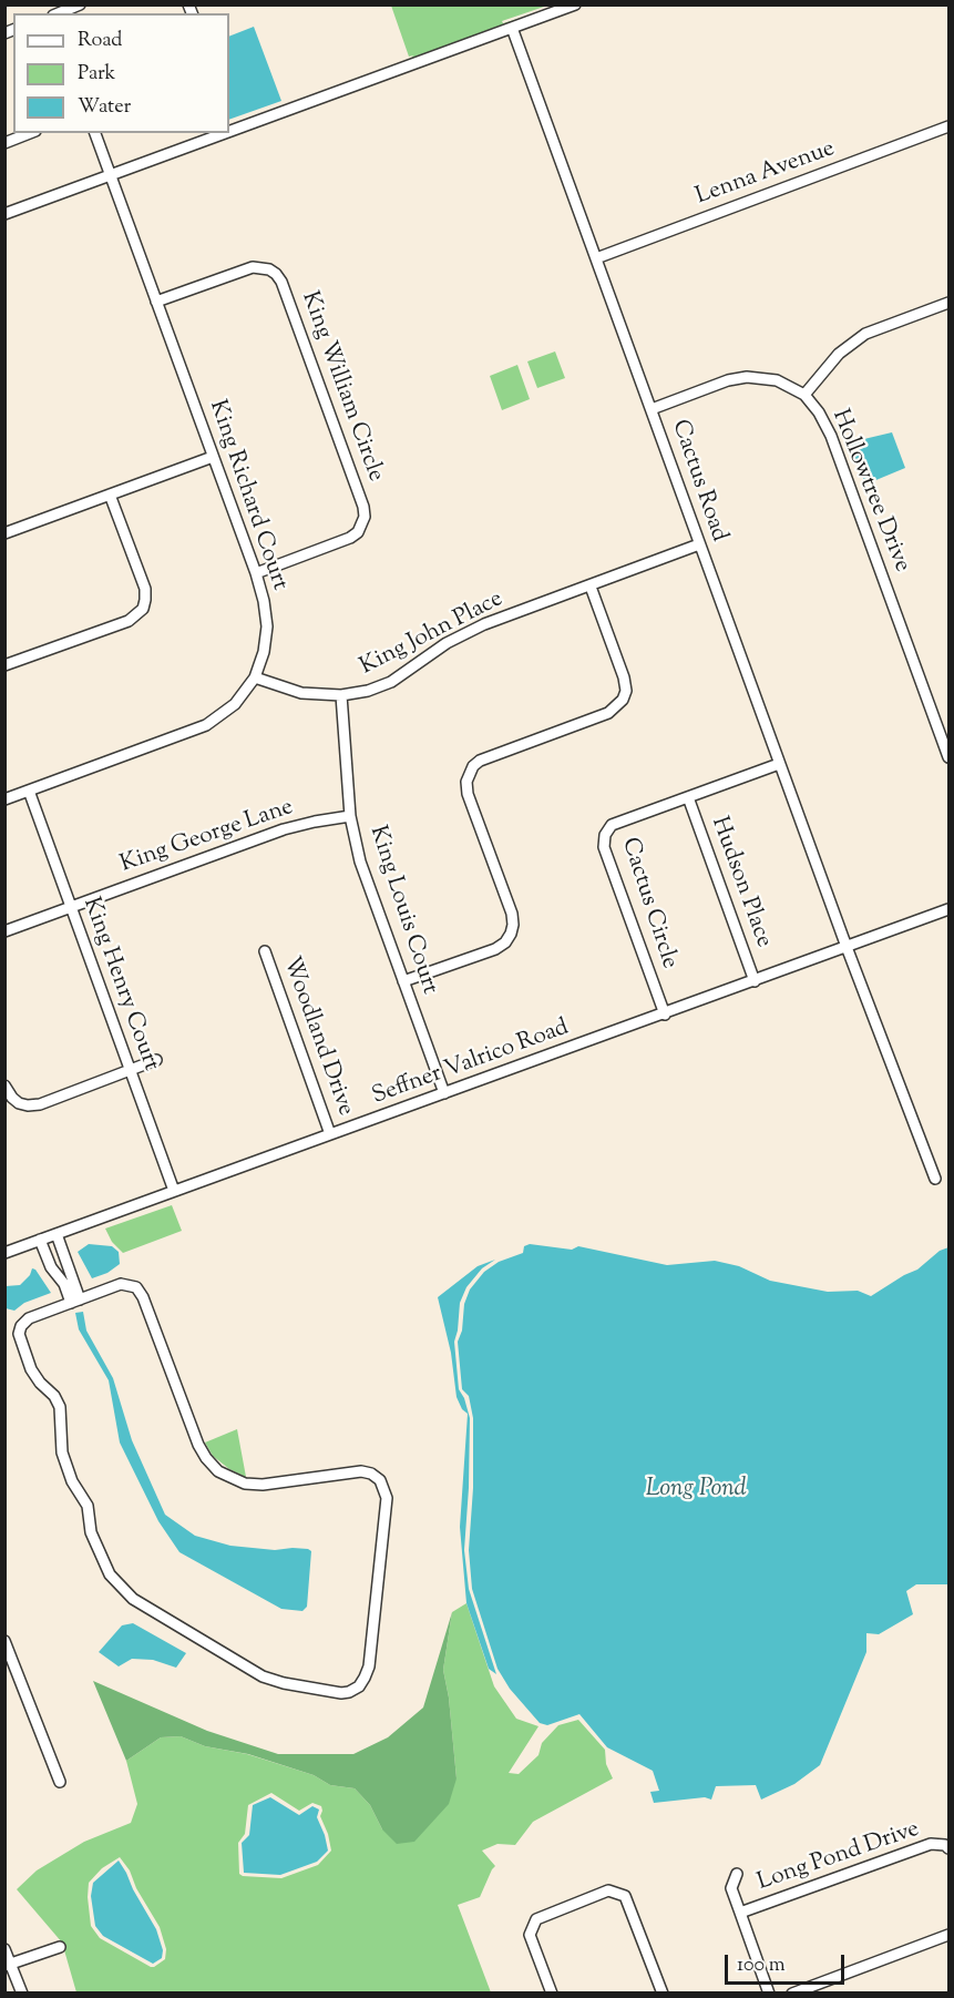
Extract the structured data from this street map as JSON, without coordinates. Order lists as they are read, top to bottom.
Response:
{
  "streets": {
    "street": [
      "Lenna Avenue",
      "King William Circle",
      "Cactus Road",
      "Hollowtree Drive",
      "King Richard Court",
      "King John Place",
      "King George Lane",
      "Hudson Place",
      "Cactus Circle",
      "King Louis Court",
      "King Henry Court",
      "Woodland Drive",
      "Seffner Valrico Road",
      "Long Pond Drive"
    ]
  },
  "crossings": [
    ["Lenna Avenue", "Cactus Road"],
    ["King William Circle", "King Richard Court"],
    ["Cactus Road", "Hollowtree Drive"],
    ["Cactus Road", "King John Place"],
    ["Cactus Road", "Cactus Circle"],
    ["Cactus Road", "Seffner Valrico Road"],
    ["King Richard Court", "King John Place"],
    ["King Richard Court", "King Henry Court"],
    ["King John Place", "King Louis Court"],
    ["King George Lane", "King Louis Court"],
    ["King George Lane", "King Henry Court"],
    ["Hudson Place", "Cactus Circle"],
    ["Hudson Place", "Seffner Valrico Road"],
    ["Cactus Circle", "Seffner Valrico Road"],
    ["King Louis Court", "Seffner Valrico Road"],
    ["King Henry Court", "Seffner Valrico Road"],
    ["Woodland Drive", "Seffner Valrico Road"]
  ],
  "water": ["Long Pond"],
  "legend": ["Road", "Park", "Water"],
  "scale_bar": "100 m"
}
